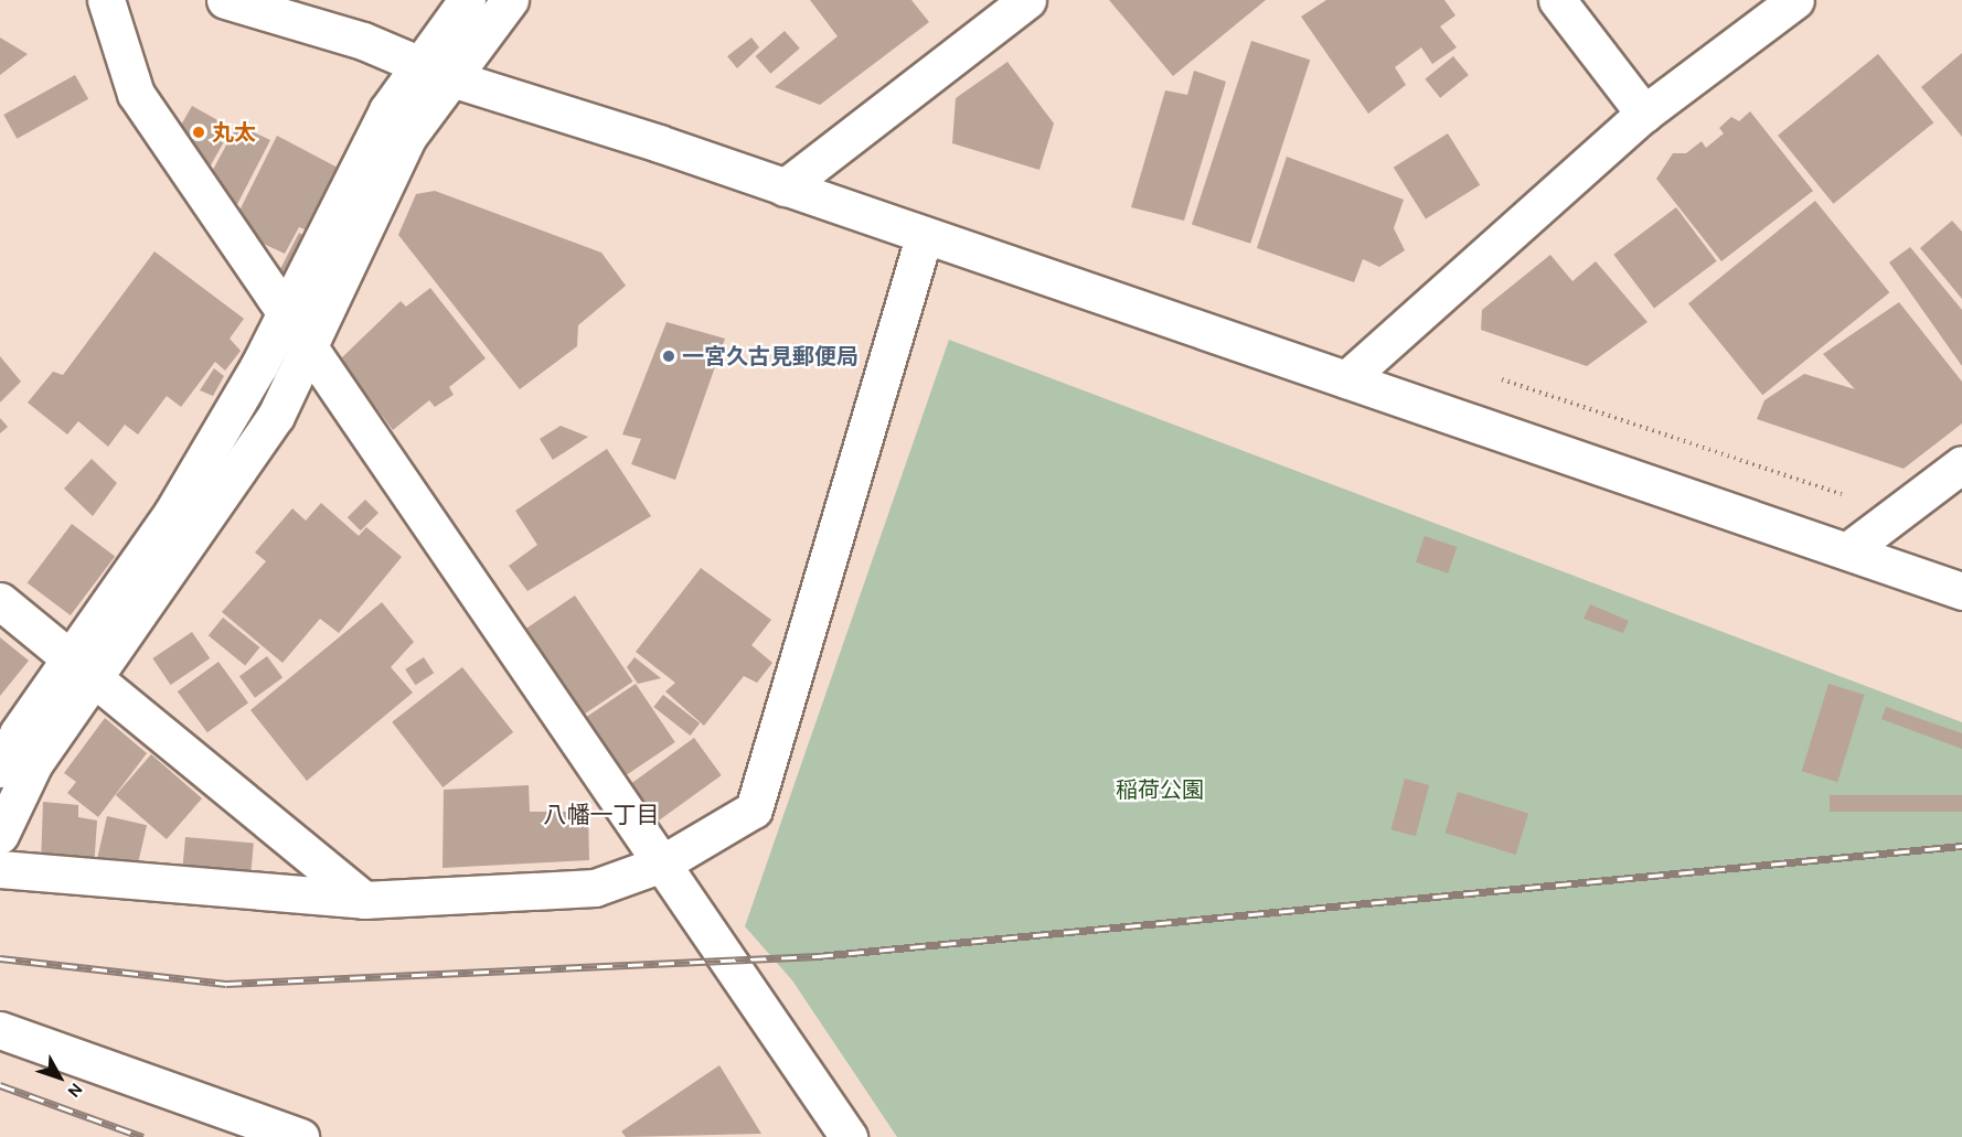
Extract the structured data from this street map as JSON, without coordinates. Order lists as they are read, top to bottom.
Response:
{
  "districts": ["八幡一丁目"],
  "parks": ["稲荷公園"],
  "places": ["丸太", "一宮久古見郵便局"],
  "north": "bottom right"
}
